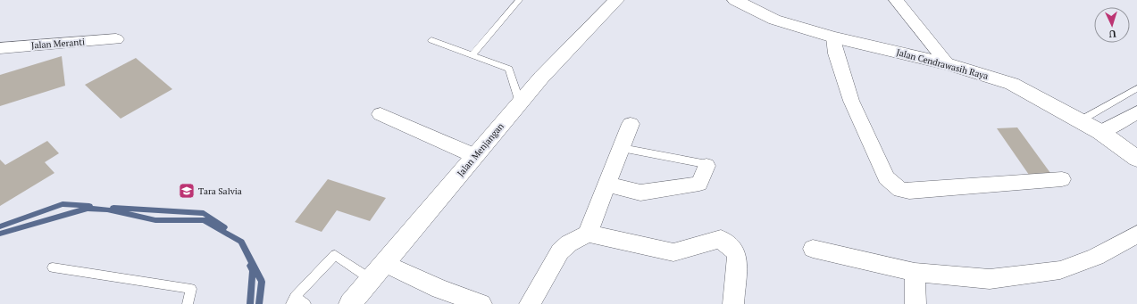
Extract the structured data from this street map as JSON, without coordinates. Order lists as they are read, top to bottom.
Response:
{
  "streets": {
    "main road": ["Jalan Cendrawasih Raya", "Jalan Menjangan"],
    "street": ["Jalan Meranti"]
  },
  "places": {
    "school or university": ["Tara Salvia"]
  },
  "north": "bottom"
}
